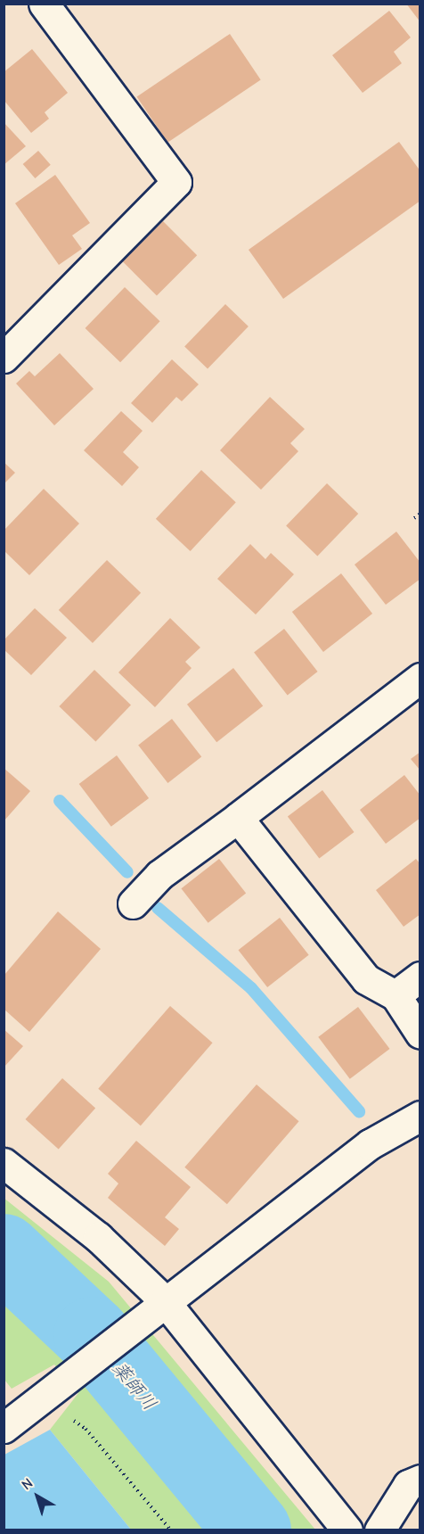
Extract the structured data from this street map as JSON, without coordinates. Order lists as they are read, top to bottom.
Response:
{
  "water": ["薬師川"],
  "north": "top left"
}
